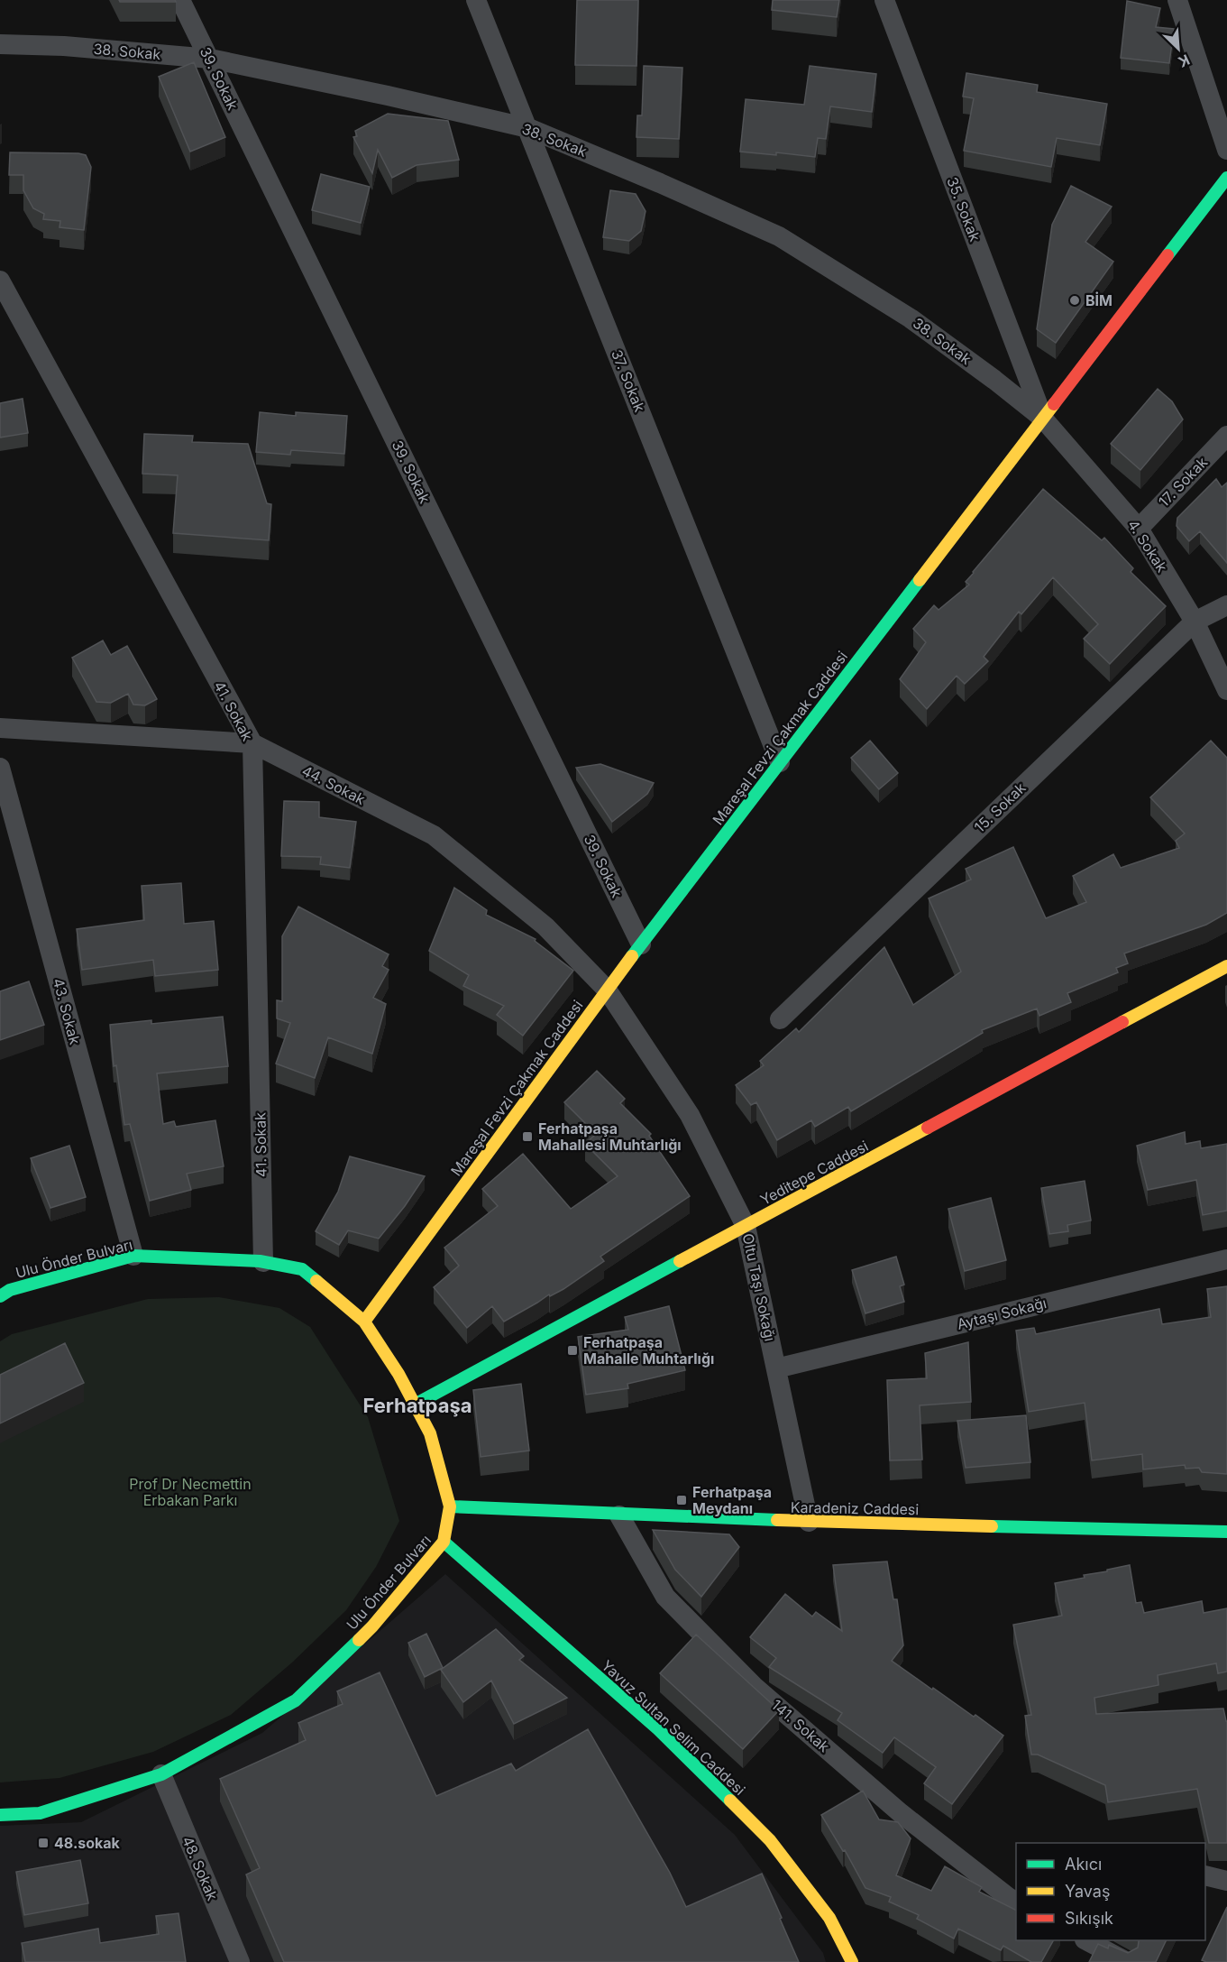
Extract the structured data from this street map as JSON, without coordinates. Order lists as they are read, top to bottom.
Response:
{
  "streets": {
    "street": [
      "38. Sokak",
      "39. Sokak",
      "35. Sokak",
      "37. Sokak",
      "17. Sokak",
      "4. Sokak",
      "41. Sokak",
      "Mareşal Fevzi Çakmak Caddesi",
      "44. Sokak",
      "15. Sokak",
      "43. Sokak",
      "Yeditepe Caddesi",
      "Ulu Önder Bulvarı",
      "Oltu Taşı Sokağı",
      "Aytaşı Sokağı",
      "Karadeniz Caddesi",
      "141. Sokak",
      "Yavuz Sultan Selim Caddesi",
      "48. Sokak"
    ]
  },
  "crossings": [
    ["38. Sokak", "39. Sokak"],
    ["38. Sokak", "35. Sokak"],
    ["38. Sokak", "37. Sokak"],
    ["38. Sokak", "4. Sokak"],
    ["38. Sokak", "Mareşal Fevzi Çakmak Caddesi"],
    ["39. Sokak", "Mareşal Fevzi Çakmak Caddesi"],
    ["35. Sokak", "4. Sokak"],
    ["35. Sokak", "Mareşal Fevzi Çakmak Caddesi"],
    ["37. Sokak", "Mareşal Fevzi Çakmak Caddesi"],
    ["17. Sokak", "4. Sokak"],
    ["4. Sokak", "Mareşal Fevzi Çakmak Caddesi"],
    ["4. Sokak", "15. Sokak"],
    ["41. Sokak", "44. Sokak"],
    ["41. Sokak", "Ulu Önder Bulvarı"],
    ["Mareşal Fevzi Çakmak Caddesi", "44. Sokak"],
    ["Mareşal Fevzi Çakmak Caddesi", "Ulu Önder Bulvarı"],
    ["Mareşal Fevzi Çakmak Caddesi", "Oltu Taşı Sokağı"],
    ["44. Sokak", "Oltu Taşı Sokağı"],
    ["43. Sokak", "Ulu Önder Bulvarı"],
    ["Yeditepe Caddesi", "Ulu Önder Bulvarı"],
    ["Yeditepe Caddesi", "Oltu Taşı Sokağı"],
    ["Ulu Önder Bulvarı", "Karadeniz Caddesi"],
    ["Ulu Önder Bulvarı", "Yavuz Sultan Selim Caddesi"],
    ["Ulu Önder Bulvarı", "48. Sokak"],
    ["Oltu Taşı Sokağı", "Aytaşı Sokağı"],
    ["Oltu Taşı Sokağı", "Karadeniz Caddesi"],
    ["Karadeniz Caddesi", "141. Sokak"]
  ],
  "districts": ["Ferhatpaşa"],
  "parks": ["Prof Dr Necmettin Erbakan Parkı"],
  "places": {
    "other": ["BİM"],
    "transit": [
      "Ferhatpaşa Mahallesi Muhtarlığı",
      "Ferhatpaşa Mahalle Muhtarlığı",
      "Ferhatpaşa Meydanı",
      "48.sokak"
    ]
  },
  "legend": ["Akıcı", "Yavaş", "Sıkışık"],
  "north": "bottom right"
}
